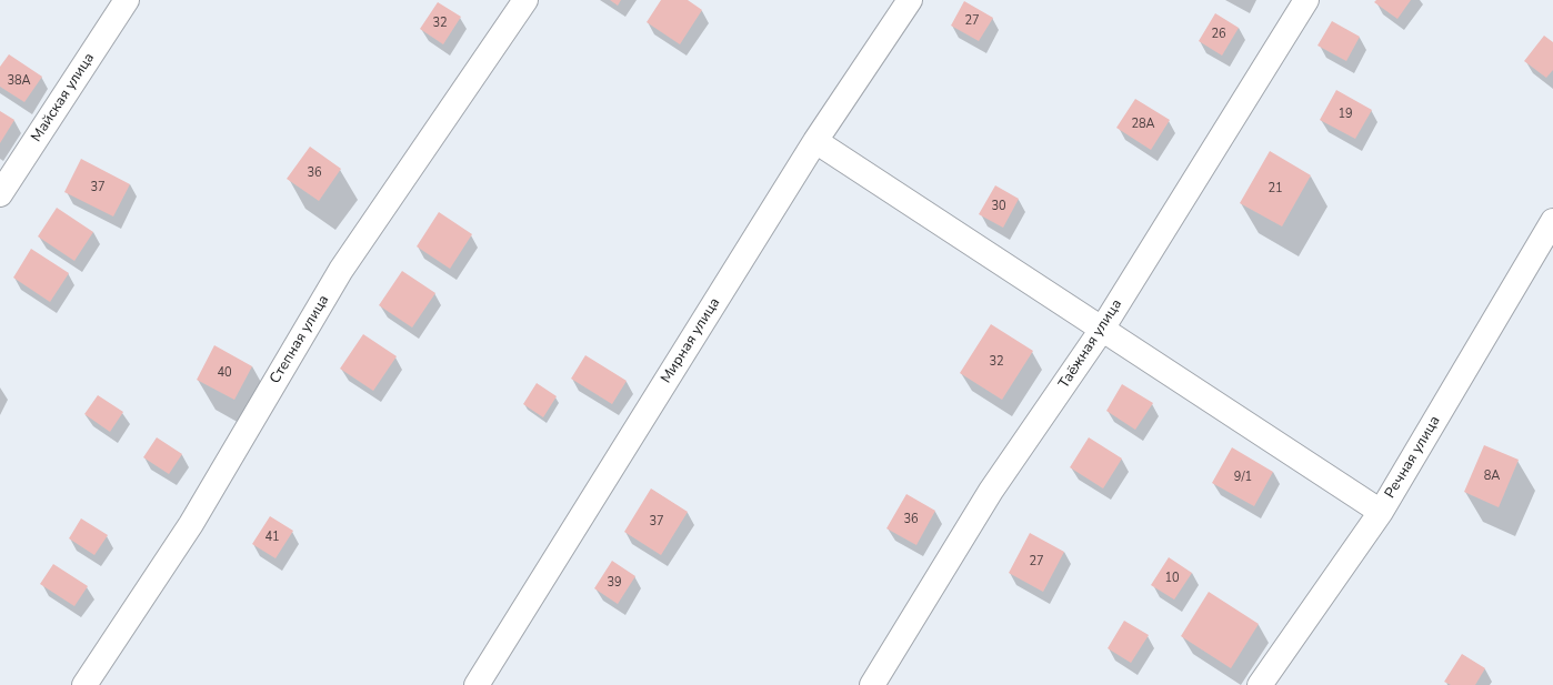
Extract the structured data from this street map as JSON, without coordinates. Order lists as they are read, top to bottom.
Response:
{
  "streets": {
    "street": [
      "Майская улица",
      "Степная улица",
      "Мирная улица",
      "Таёжная улица",
      "Речная улица"
    ]
  },
  "house_numbers": [
    "27",
    "32",
    "26",
    "38А",
    "19",
    "28А",
    "36",
    "37",
    "21",
    "30",
    "32",
    "40",
    "8А",
    "9/1",
    "36",
    "37",
    "41",
    "27",
    "10",
    "39"
  ]
}
